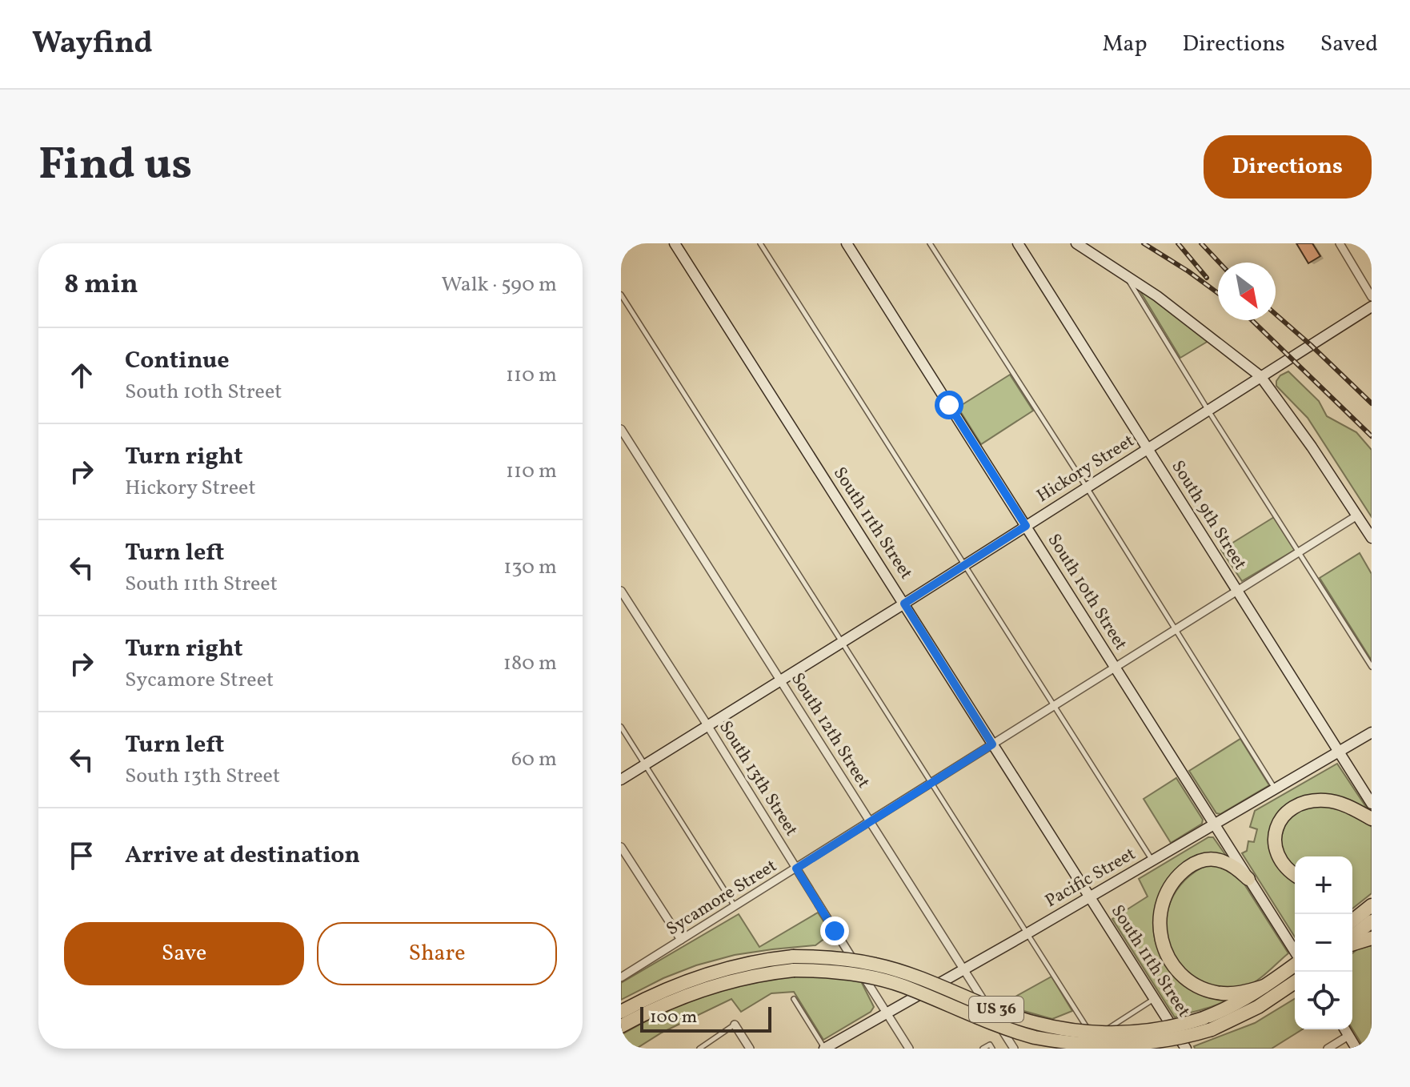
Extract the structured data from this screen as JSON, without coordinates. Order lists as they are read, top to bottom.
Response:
{
  "streets": {
    "highway": ["US 36"],
    "street": [
      "Hickory Street",
      "South 9th Street",
      "South 11th Street",
      "South 10th Street",
      "South 12th Street",
      "South 13th Street",
      "Pacific Street",
      "Sycamore Street"
    ]
  },
  "crossings": [
    ["Hickory Street", "South 9th Street"],
    ["Hickory Street", "South 11th Street"],
    ["Hickory Street", "South 10th Street"],
    ["Hickory Street", "South 12th Street"],
    ["Hickory Street", "South 13th Street"],
    ["South 9th Street", "Pacific Street"],
    ["South 9th Street", "Sycamore Street"],
    ["South 11th Street", "Pacific Street"],
    ["South 11th Street", "Sycamore Street"],
    ["South 10th Street", "Pacific Street"],
    ["South 10th Street", "Sycamore Street"],
    ["South 12th Street", "Pacific Street"],
    ["South 12th Street", "Sycamore Street"],
    ["South 13th Street", "Pacific Street"],
    ["South 13th Street", "Sycamore Street"]
  ],
  "scale_bar": "100 m",
  "north": "bottom right",
  "page": {
    "header": "Wayfind",
    "nav": ["Map", "Directions", "Saved"],
    "title": "Find us",
    "buttons": [
      "Directions",
      ["Save", "Share"]
    ],
    "heading": ["8 min", "Walk · 590 m"],
    "list": [
      ["Continue", "South 10th Street", "110 m"],
      ["Turn right", "Hickory Street", "110 m"],
      ["Turn left", "South 11th Street", "130 m"],
      ["Turn right", "Sycamore Street", "180 m"],
      ["Turn left", "South 13th Street", "60 m"],
      "Arrive at destination"
    ],
    "map_buttons": ["+", "−"],
    "scale": "100 m"
  }
}
